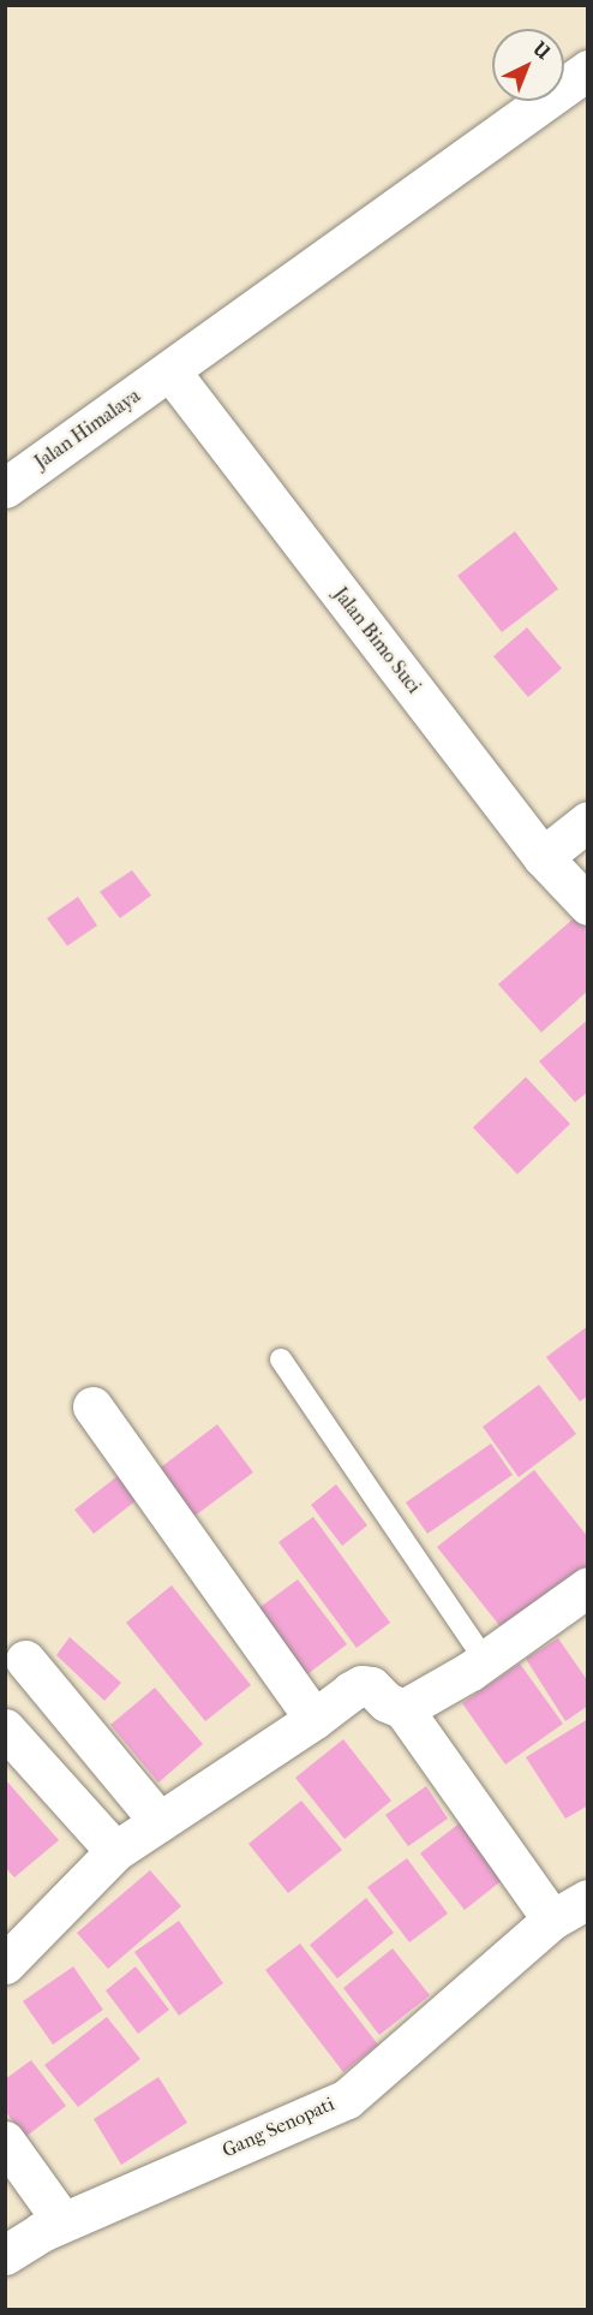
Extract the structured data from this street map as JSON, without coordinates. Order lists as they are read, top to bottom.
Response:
{
  "streets": {
    "street": ["Jalan Himalaya", "Jalan Bimo Suci", "Gang Senopati"]
  },
  "crossings": [
    ["Jalan Himalaya", "Jalan Bimo Suci"]
  ],
  "north": "top right"
}
